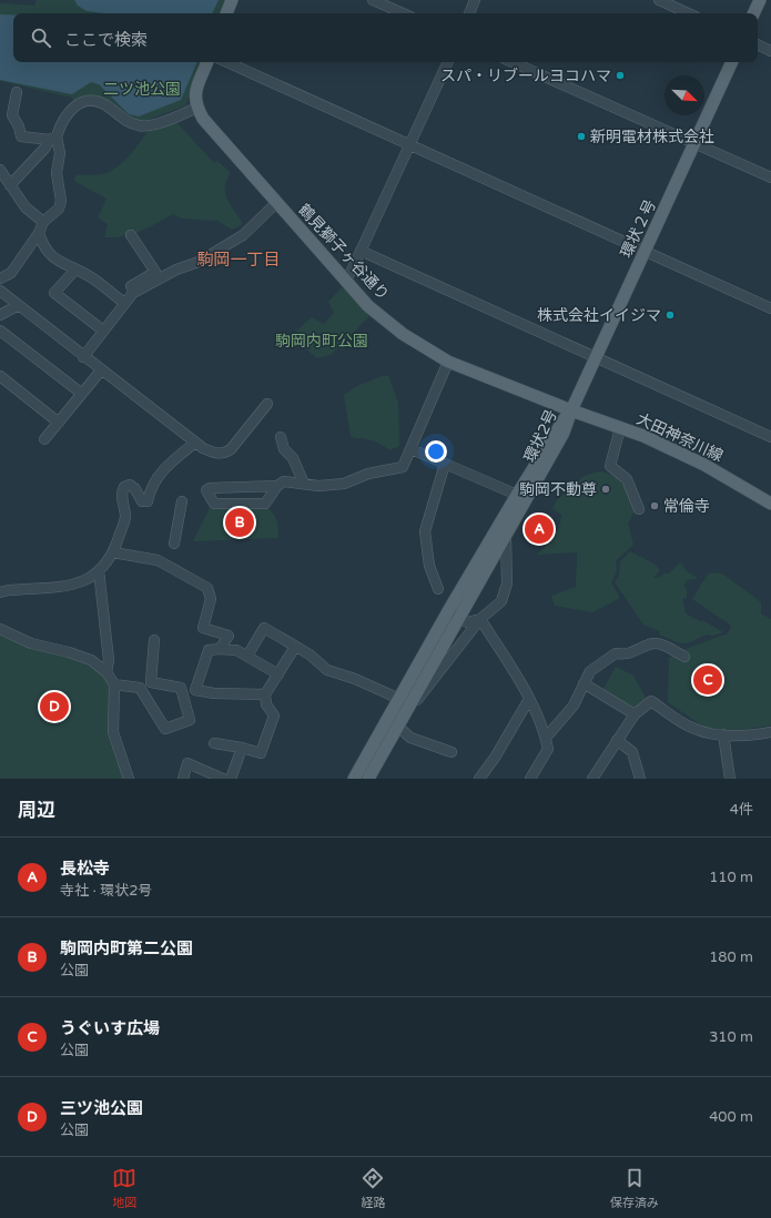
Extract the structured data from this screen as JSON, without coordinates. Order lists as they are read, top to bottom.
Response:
{
  "streets": {
    "main road": [
      "環状２号",
      "鶴見獅子ヶ谷通り",
      "環状2号",
      "大田神奈川線"
    ]
  },
  "crossings": [
    ["環状２号", "鶴見獅子ヶ谷通り"],
    ["環状２号", "環状2号"],
    ["環状２号", "大田神奈川線"],
    ["鶴見獅子ヶ谷通り", "環状2号"],
    ["鶴見獅子ヶ谷通り", "大田神奈川線"],
    ["環状2号", "大田神奈川線"]
  ],
  "districts": ["駒岡一丁目"],
  "parks": ["二ツ池公園", "駒岡内町公園"],
  "places": [
    "スパ・リブールヨコハマ",
    "新明電材株式会社",
    "株式会社イイジマ",
    "駒岡不動尊",
    "常倫寺"
  ],
  "north": "bottom right",
  "page": {
    "search": "ここで検索",
    "pins": [
      "B",
      "A",
      "C",
      "D"
    ],
    "heading": ["周辺", "4件"],
    "list": [
      {
        "mark": "A",
        "name": "長松寺",
        "note": "寺社 · 環状2号",
        "value": "110 m"
      },
      {
        "mark": "B",
        "name": "駒岡内町第二公園",
        "note": "公園",
        "value": "180 m"
      },
      {
        "mark": "C",
        "name": "うぐいす広場",
        "note": "公園",
        "value": "310 m"
      },
      {
        "mark": "D",
        "name": "三ツ池公園",
        "note": "公園",
        "value": "400 m"
      }
    ],
    "nav": ["地図", "経路", "保存済み"]
  }
}
